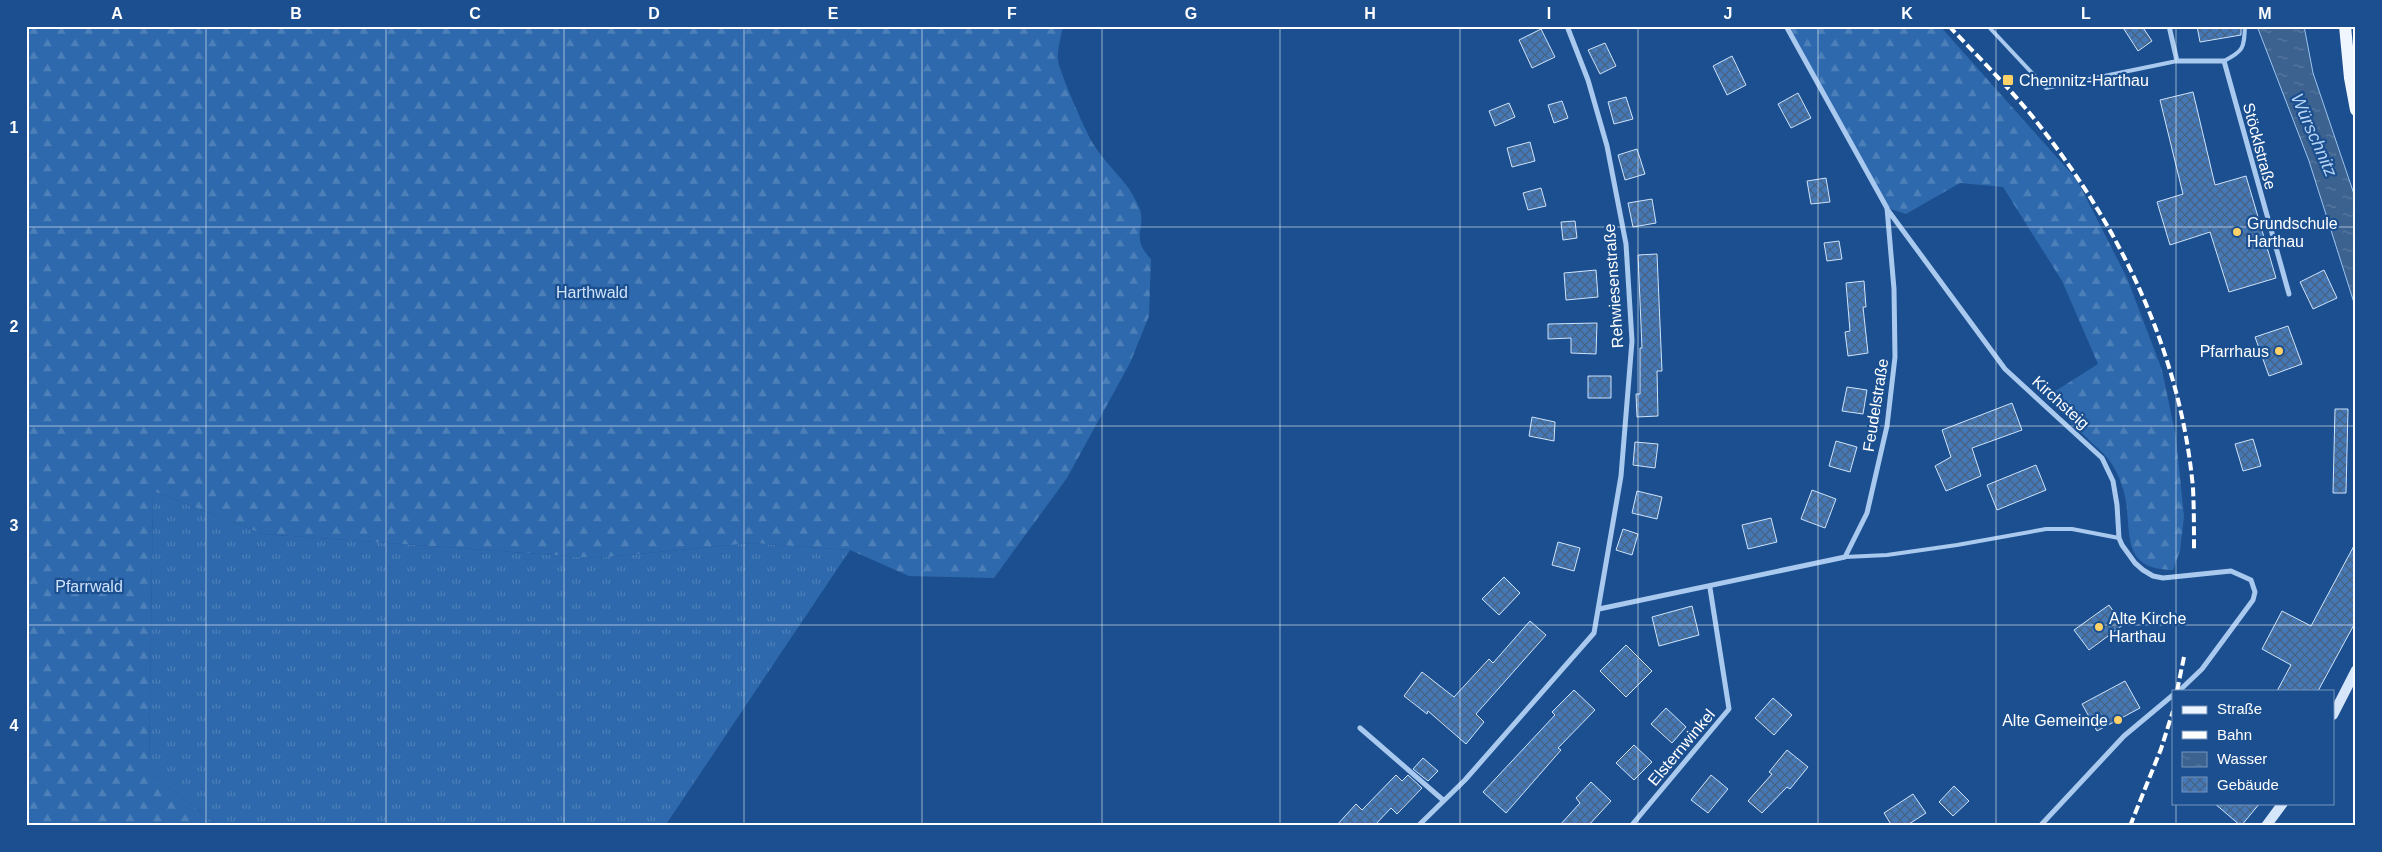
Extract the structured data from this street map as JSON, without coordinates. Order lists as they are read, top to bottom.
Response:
{
  "streets": {
    "street": [
      "Stöcklstraße",
      "Rehwiesenstraße",
      "Kirchsteig",
      "Feudelstraße",
      "Elsternwinkel"
    ]
  },
  "crossings": [
    ["Kirchsteig", "Feudelstraße"]
  ],
  "water": ["Würschnitz"],
  "parks": ["Harthwald", "Pfarrwald"],
  "places": {
    "transit": ["Chemnitz-Harthau"],
    "other": [
      "Grundschule Harthau",
      "Pfarrhaus",
      "Alte Kirche Harthau",
      "Alte Gemeinde"
    ]
  },
  "legend": [
    "Straße",
    "Bahn",
    "Wasser",
    "Gebäude"
  ],
  "grid": {
    "columns": [
      "A",
      "B",
      "C",
      "D",
      "E",
      "F",
      "G",
      "H",
      "I",
      "J",
      "K",
      "L",
      "M"
    ],
    "rows": [
      "1",
      "2",
      "3",
      "4"
    ]
  }
}
